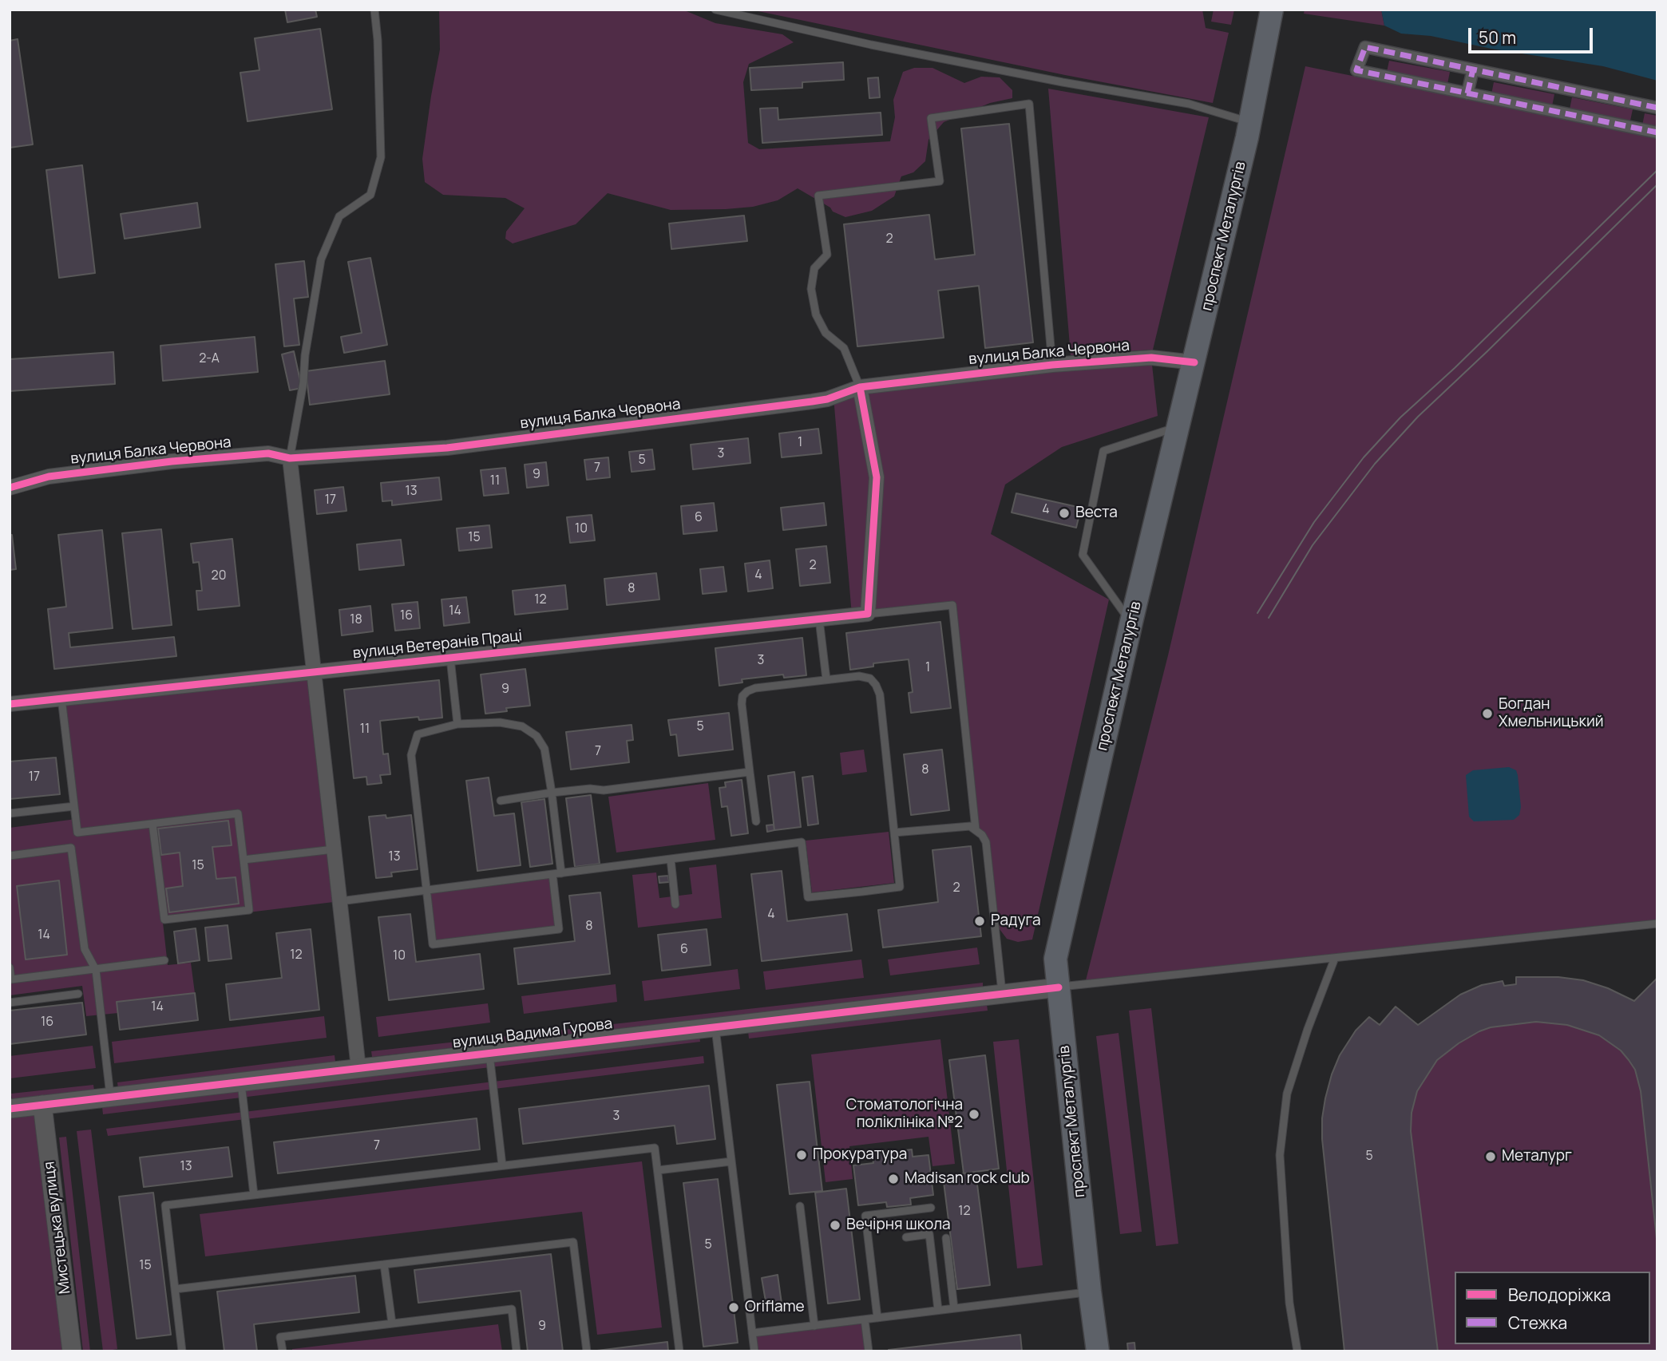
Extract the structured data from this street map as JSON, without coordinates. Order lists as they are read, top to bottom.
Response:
{
  "streets": {
    "main road": ["проспект Металургів"],
    "street": [
      "вулиця Балка Червона",
      "вулиця Ветеранів Праці",
      "вулиця Вадима Гурова",
      "Мистецька вулиця"
    ]
  },
  "crossings": [
    ["проспект Металургів", "вулиця Балка Червона"],
    ["проспект Металургів", "вулиця Вадима Гурова"],
    ["вулиця Вадима Гурова", "Мистецька вулиця"]
  ],
  "places": [
    "Веста",
    "Богдан Хмельницький",
    "Радуга",
    "Стоматологічна поліклініка №2",
    "Прокуратура",
    "Металург",
    "Madisan rock club",
    "Вечірня школа",
    "Oriflame"
  ],
  "house_numbers": [
    "2",
    "2-А",
    "1",
    "3",
    "5",
    "7",
    "9",
    "11",
    "13",
    "17",
    "4",
    "6",
    "10",
    "15",
    "2",
    "4",
    "20",
    "8",
    "12",
    "14",
    "16",
    "18",
    "3",
    "1",
    "9",
    "5",
    "11",
    "7",
    "8",
    "17",
    "13",
    "15",
    "2",
    "4",
    "8",
    "14",
    "6",
    "12",
    "10",
    "14",
    "16",
    "3",
    "7",
    "5",
    "13",
    "12",
    "5",
    "15",
    "9"
  ],
  "legend": ["Велодоріжка", "Стежка"],
  "scale_bar": "50 m"
}
